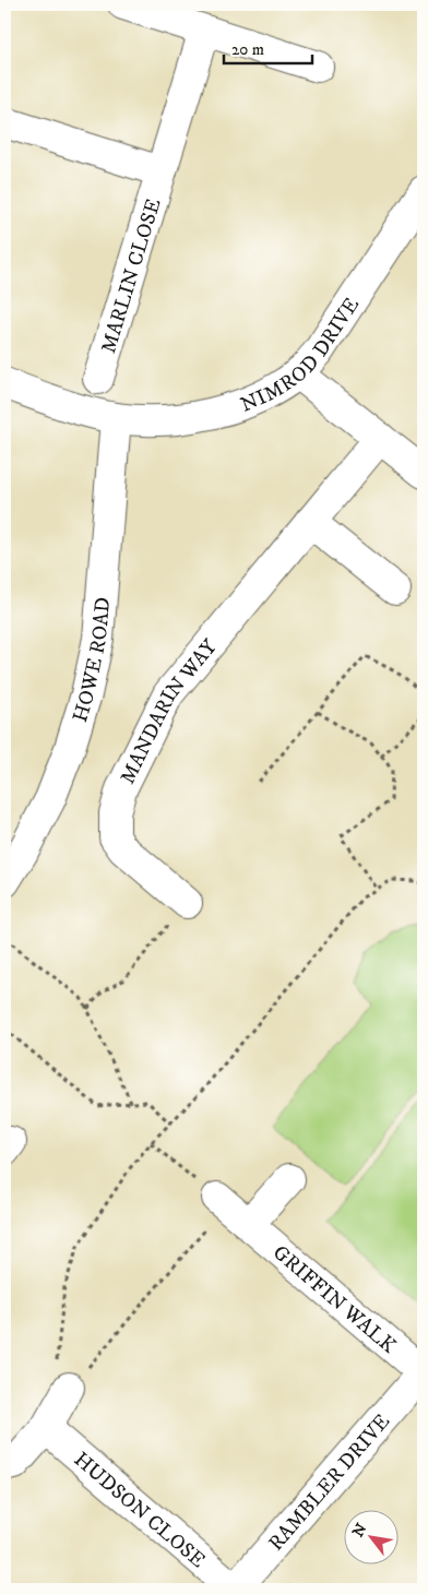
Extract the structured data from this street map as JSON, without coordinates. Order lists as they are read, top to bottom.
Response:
{
  "streets": {
    "street": [
      "MARLIN CLOSE",
      "NIMROD DRIVE",
      "HOWE ROAD",
      "MANDARIN WAY",
      "GRIFFIN WALK",
      "RAMBLER DRIVE",
      "HUDSON CLOSE"
    ]
  },
  "crossings": [
    ["NIMROD DRIVE", "HOWE ROAD"],
    ["GRIFFIN WALK", "RAMBLER DRIVE"],
    ["RAMBLER DRIVE", "HUDSON CLOSE"]
  ],
  "scale_bar": "20 m",
  "north": "top left"
}
